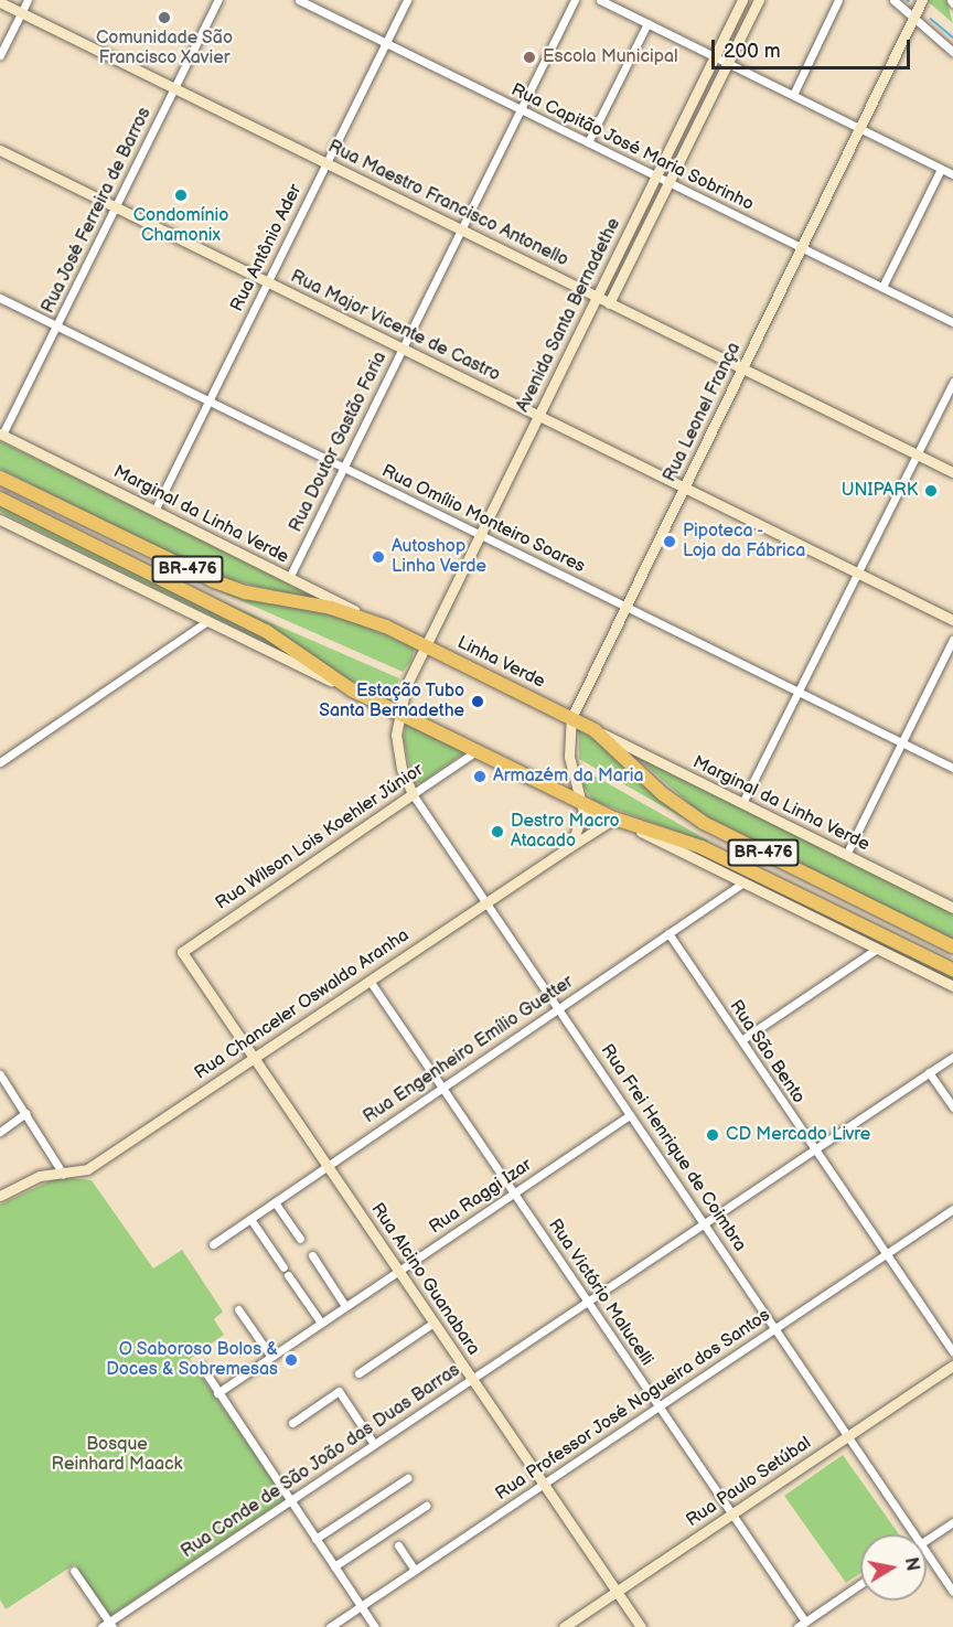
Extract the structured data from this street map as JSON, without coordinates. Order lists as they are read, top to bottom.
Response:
{
  "streets": {
    "highway": ["BR-476", "Linha Verde"],
    "main road": [
      "Rua Maestro Francisco Antonello",
      "Avenida Santa Bernadethe",
      "Rua Major Vicente de Castro",
      "Rua Leonel França",
      "Marginal da Linha Verde",
      "Rua Wilson Lois Koehler Júnior",
      "Rua Chanceler Oswaldo Aranha",
      "Rua Frei Henrique de Coimbra",
      "Rua Alcino Guanabara",
      "Rua Paulo Setúbal"
    ],
    "street": [
      "Rua Capitão José Maria Sobrinho",
      "Rua José Ferreira de Barros",
      "Rua Antônio Ader",
      "Rua Doutor Gastão Faria",
      "Rua Omílio Monteiro Soares",
      "Rua Engenheiro Emílio Guetter",
      "Rua São Bento",
      "Rua Raggi Izar",
      "Rua Victório Malucelli",
      "Rua Professor José Nogueira dos Santos",
      "Rua Conde de São João das Duas Barras"
    ]
  },
  "crossings": [
    ["Rua Capitão José Maria Sobrinho", "Rua Antônio Ader"],
    ["Rua Capitão José Maria Sobrinho", "Avenida Santa Bernadethe"],
    ["Rua Capitão José Maria Sobrinho", "Rua Leonel França"],
    ["Rua Capitão José Maria Sobrinho", "Rua Doutor Gastão Faria"],
    ["Rua Maestro Francisco Antonello", "Rua José Ferreira de Barros"],
    ["Rua Maestro Francisco Antonello", "Rua Antônio Ader"],
    ["Rua Maestro Francisco Antonello", "Avenida Santa Bernadethe"],
    ["Rua Maestro Francisco Antonello", "Rua Leonel França"],
    ["Rua Maestro Francisco Antonello", "Rua Doutor Gastão Faria"],
    ["Rua José Ferreira de Barros", "Rua Major Vicente de Castro"],
    ["Rua José Ferreira de Barros", "Marginal da Linha Verde"],
    ["Rua José Ferreira de Barros", "Rua Omílio Monteiro Soares"],
    ["Rua Antônio Ader", "Rua Major Vicente de Castro"],
    ["Rua Antônio Ader", "Marginal da Linha Verde"],
    ["Rua Antônio Ader", "Rua Omílio Monteiro Soares"],
    ["Avenida Santa Bernadethe", "Rua Major Vicente de Castro"],
    ["Avenida Santa Bernadethe", "Rua Omílio Monteiro Soares"],
    ["Avenida Santa Bernadethe", "BR-476"],
    ["Avenida Santa Bernadethe", "Linha Verde"],
    ["Avenida Santa Bernadethe", "Rua Frei Henrique de Coimbra"],
    ["Rua Major Vicente de Castro", "Rua Leonel França"],
    ["Rua Major Vicente de Castro", "Rua Doutor Gastão Faria"],
    ["Rua Leonel França", "Rua Omílio Monteiro Soares"],
    ["Rua Leonel França", "BR-476"],
    ["Rua Leonel França", "Linha Verde"],
    ["Rua Leonel França", "Rua Chanceler Oswaldo Aranha"],
    ["Rua Doutor Gastão Faria", "Marginal da Linha Verde"],
    ["Rua Doutor Gastão Faria", "Rua Omílio Monteiro Soares"],
    ["Marginal da Linha Verde", "Linha Verde"],
    ["BR-476", "Rua Wilson Lois Koehler Júnior"],
    ["BR-476", "Rua Chanceler Oswaldo Aranha"],
    ["BR-476", "Rua Frei Henrique de Coimbra"],
    ["Rua Wilson Lois Koehler Júnior", "Rua Frei Henrique de Coimbra"],
    ["Rua Wilson Lois Koehler Júnior", "Rua Alcino Guanabara"],
    ["Rua Chanceler Oswaldo Aranha", "Rua Frei Henrique de Coimbra"],
    ["Rua Chanceler Oswaldo Aranha", "Rua Alcino Guanabara"],
    ["Rua Chanceler Oswaldo Aranha", "Rua Victório Malucelli"],
    ["Rua Engenheiro Emílio Guetter", "Rua São Bento"],
    ["Rua Engenheiro Emílio Guetter", "Rua Frei Henrique de Coimbra"],
    ["Rua Engenheiro Emílio Guetter", "Rua Alcino Guanabara"],
    ["Rua Engenheiro Emílio Guetter", "Rua Victório Malucelli"],
    ["Rua São Bento", "Rua Professor José Nogueira dos Santos"],
    ["Rua São Bento", "Rua Conde de São João das Duas Barras"],
    ["Rua Frei Henrique de Coimbra", "Rua Raggi Izar"],
    ["Rua Frei Henrique de Coimbra", "Rua Professor José Nogueira dos Santos"],
    ["Rua Frei Henrique de Coimbra", "Rua Conde de São João das Duas Barras"],
    ["Rua Frei Henrique de Coimbra", "Rua Paulo Setúbal"],
    ["Rua Raggi Izar", "Rua Alcino Guanabara"],
    ["Rua Raggi Izar", "Rua Victório Malucelli"],
    ["Rua Alcino Guanabara", "Rua Professor José Nogueira dos Santos"],
    ["Rua Alcino Guanabara", "Rua Conde de São João das Duas Barras"],
    ["Rua Alcino Guanabara", "Rua Paulo Setúbal"],
    ["Rua Victório Malucelli", "Rua Professor José Nogueira dos Santos"],
    ["Rua Victório Malucelli", "Rua Conde de São João das Duas Barras"],
    ["Rua Victório Malucelli", "Rua Paulo Setúbal"]
  ],
  "parks": ["Bosque Reinhard Maack"],
  "places": [
    "Comunidade São Francisco Xavier",
    "Escola Municipal",
    "Condomínio Chamonix",
    "UNIPARK",
    "Pipoteca - Loja da Fábrica",
    "Autoshop Linha Verde",
    "Estação Tubo Santa Bernadethe",
    "Armazém da Maria",
    "Destro Macro Atacado",
    "CD Mercado Livre",
    "O Saboroso Bolos & Doces & Sobremesas"
  ],
  "scale_bar": "200 m",
  "north": "right"
}
